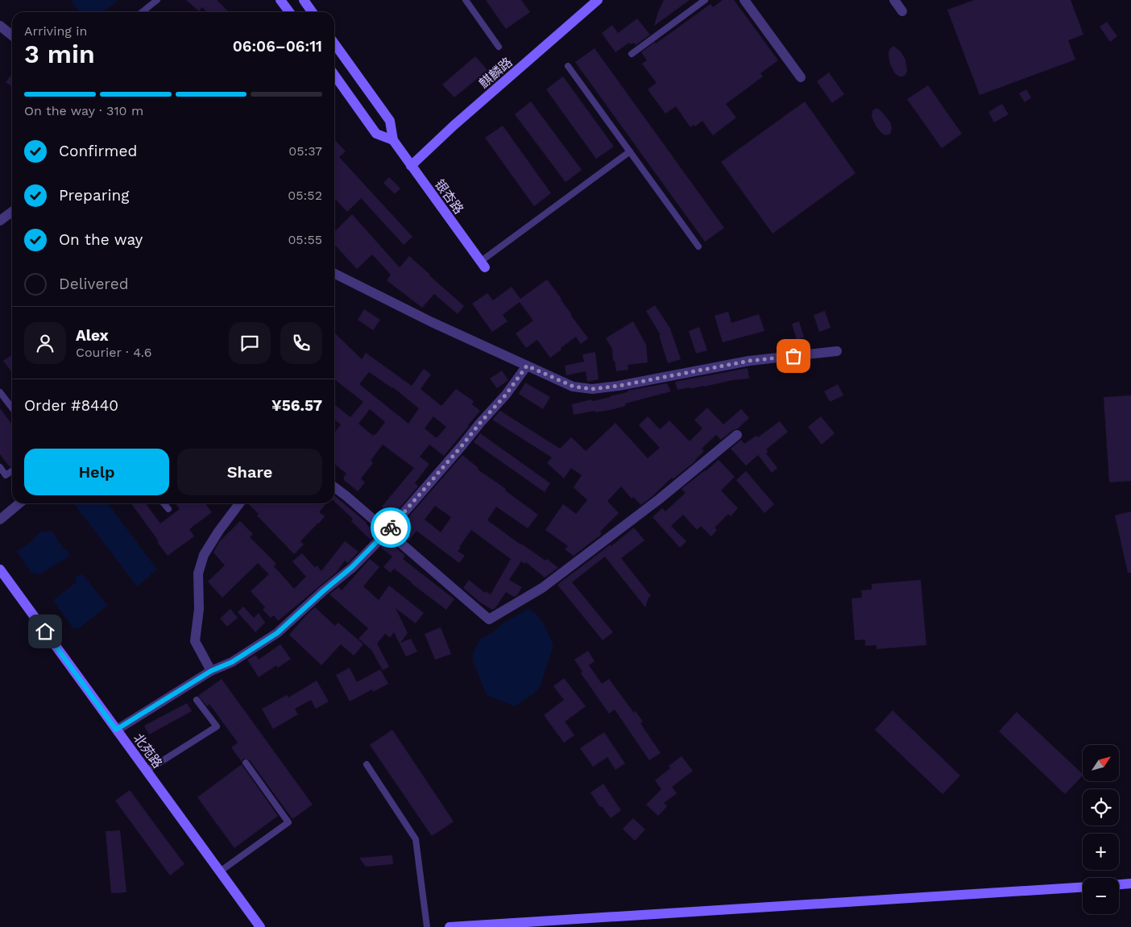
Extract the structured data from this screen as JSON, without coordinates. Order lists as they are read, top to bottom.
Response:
{
  "streets": {
    "street": ["麒麟路", "银杏路", "北苑路"]
  },
  "crossings": [
    ["麒麟路", "银杏路"]
  ],
  "north": "top right",
  "page": {
    "heading": ["3 min", "Arriving in", "06:06–06:11"],
    "panel": [
      "Alex",
      "Courier · 4.6",
      "Order #8440",
      "¥56.57"
    ],
    "bar": "On the way · 310 m",
    "list": [
      ["Confirmed", "05:37"],
      ["Preparing", "05:52"],
      ["On the way", "05:55"],
      "Delivered"
    ],
    "buttons": ["Help", "Share"],
    "map_buttons": ["+", "−"]
  }
}
